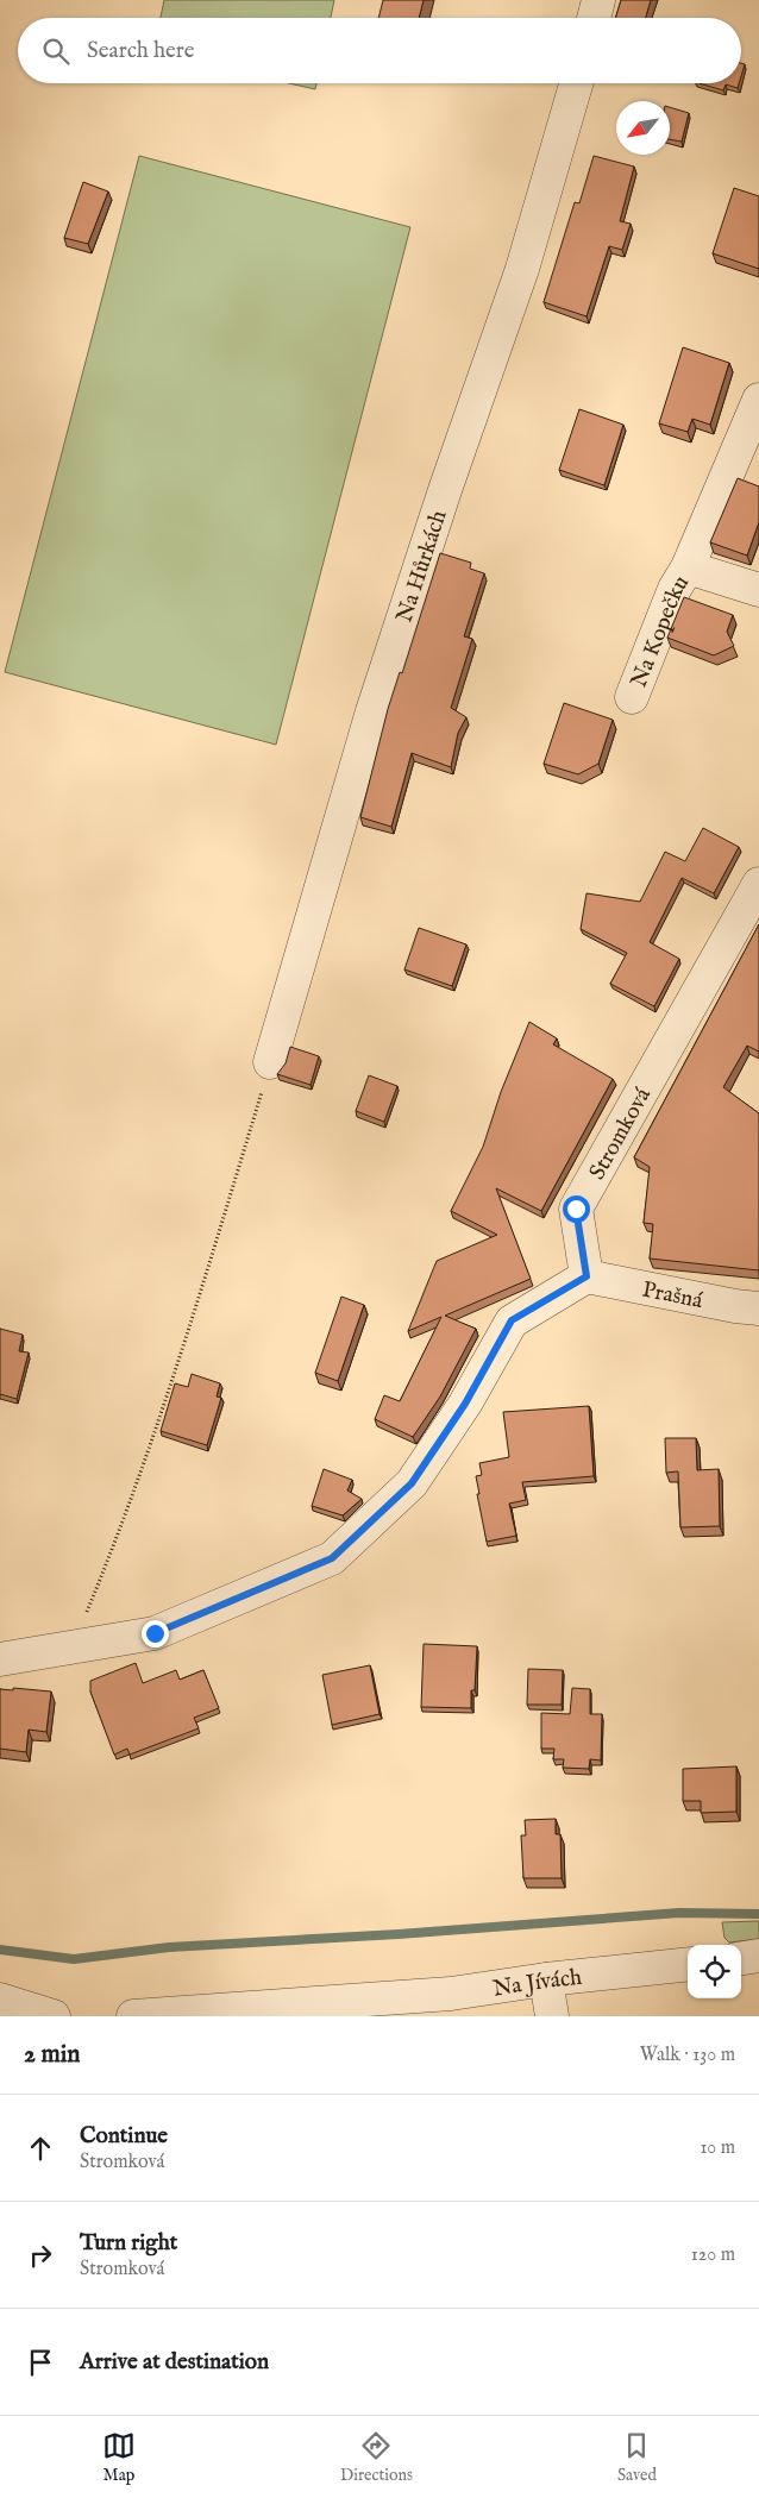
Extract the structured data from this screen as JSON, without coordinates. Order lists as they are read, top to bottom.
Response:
{
  "streets": {
    "street": [
      "Na Hůrkách",
      "Na Kopečku",
      "Stromková",
      "Prašná",
      "Na Jívách"
    ]
  },
  "crossings": [
    ["Stromková", "Prašná"]
  ],
  "north": "bottom left",
  "page": {
    "search": "Search here",
    "heading": ["2 min", "Walk · 130 m"],
    "list": [
      ["Continue", "Stromková", "10 m"],
      ["Turn right", "Stromková", "120 m"],
      "Arrive at destination"
    ],
    "nav": ["Map", "Directions", "Saved"]
  }
}
